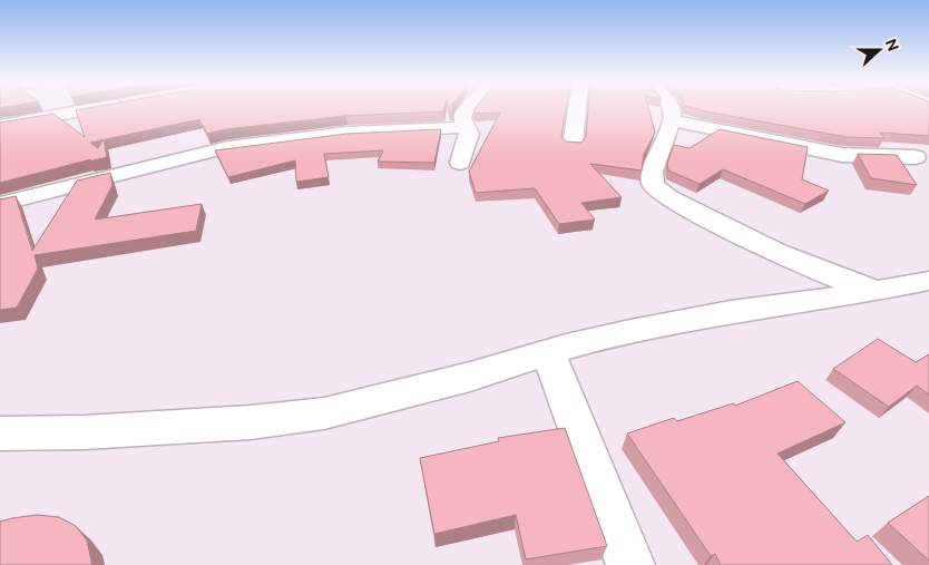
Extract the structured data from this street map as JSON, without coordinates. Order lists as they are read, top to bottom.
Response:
{
  "north": "right"
}
